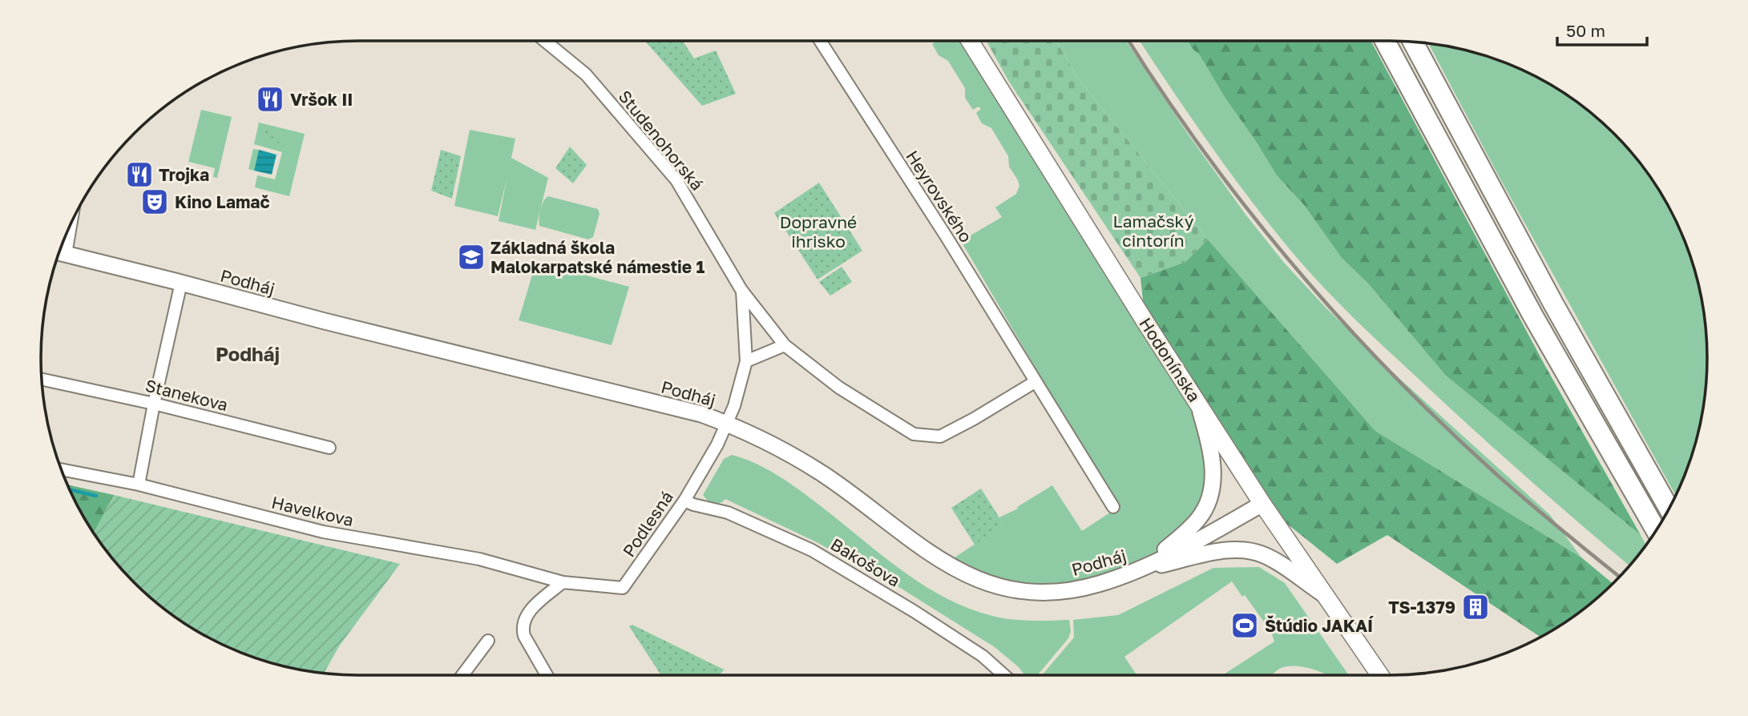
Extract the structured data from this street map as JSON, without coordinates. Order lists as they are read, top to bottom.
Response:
{
  "streets": {
    "main road": ["Hodonínska"],
    "street": [
      "Studenohorská",
      "Heyrovského",
      "Podháj",
      "Stanekova",
      "Havelkova",
      "Podlesná",
      "Bakošova"
    ]
  },
  "crossings": [
    ["Studenohorská", "Heyrovského"],
    ["Studenohorská", "Podháj"],
    ["Studenohorská", "Podlesná"],
    ["Podháj", "Hodonínska"],
    ["Podháj", "Podlesná"],
    ["Havelkova", "Podlesná"],
    ["Podlesná", "Bakošova"]
  ],
  "districts": ["Podháj"],
  "parks": ["Lamačský cintorín", "Dopravné ihrisko"],
  "places": {
    "restaurant": ["Vršok II", "Trojka"],
    "theatre": ["Kino Lamač"],
    "school or university": ["Základná škola Malokarpatské námestie 1"],
    "building": ["TS-1379"],
    "sports": ["Štúdio JAKAÍ"]
  },
  "scale_bar": "50 m"
}
